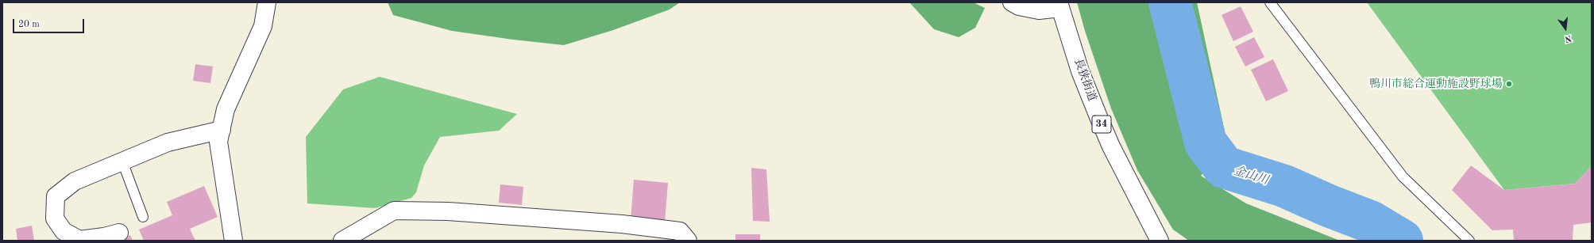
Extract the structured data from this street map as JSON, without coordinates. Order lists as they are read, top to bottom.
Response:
{
  "streets": {
    "street": ["長狭街道", "34"]
  },
  "water": ["金山川"],
  "places": ["鴨川市総合運動施設野球場"],
  "scale_bar": "20 m",
  "north": "bottom"
}
